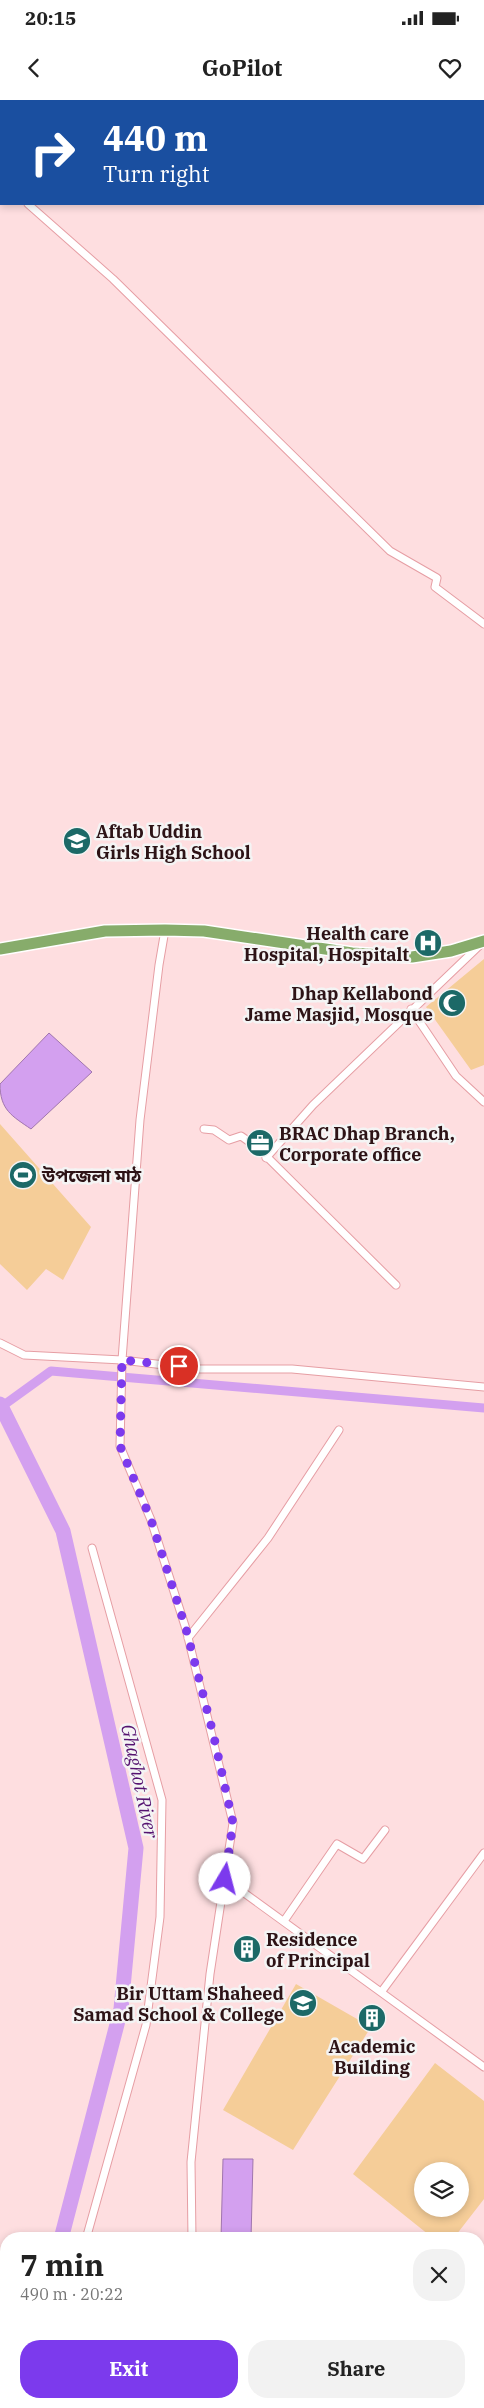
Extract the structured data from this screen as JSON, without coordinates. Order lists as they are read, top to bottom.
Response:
{
  "water": ["Ghaghot River"],
  "places": {
    "school or university": ["Aftab Uddin Girls High School", "Bir Uttam Shaheed Samad School & College"],
    "hospital": ["Health care Hospital, Hospitalt"],
    "mosque": ["Dhap Kellabond Jame Masjid, Mosque"],
    "office": ["BRAC Dhap Branch, Corporate office"],
    "sports": ["উপজেলা মাঠ"],
    "building": ["Residence of Principal", "Academic Building"]
  },
  "page": {
    "status": "20:15",
    "header": "GoPilot",
    "turn": ["440 m", "Turn right"],
    "heading": ["7 min", "490 m · 20:22"],
    "buttons": ["Exit", "Share"]
  }
}
